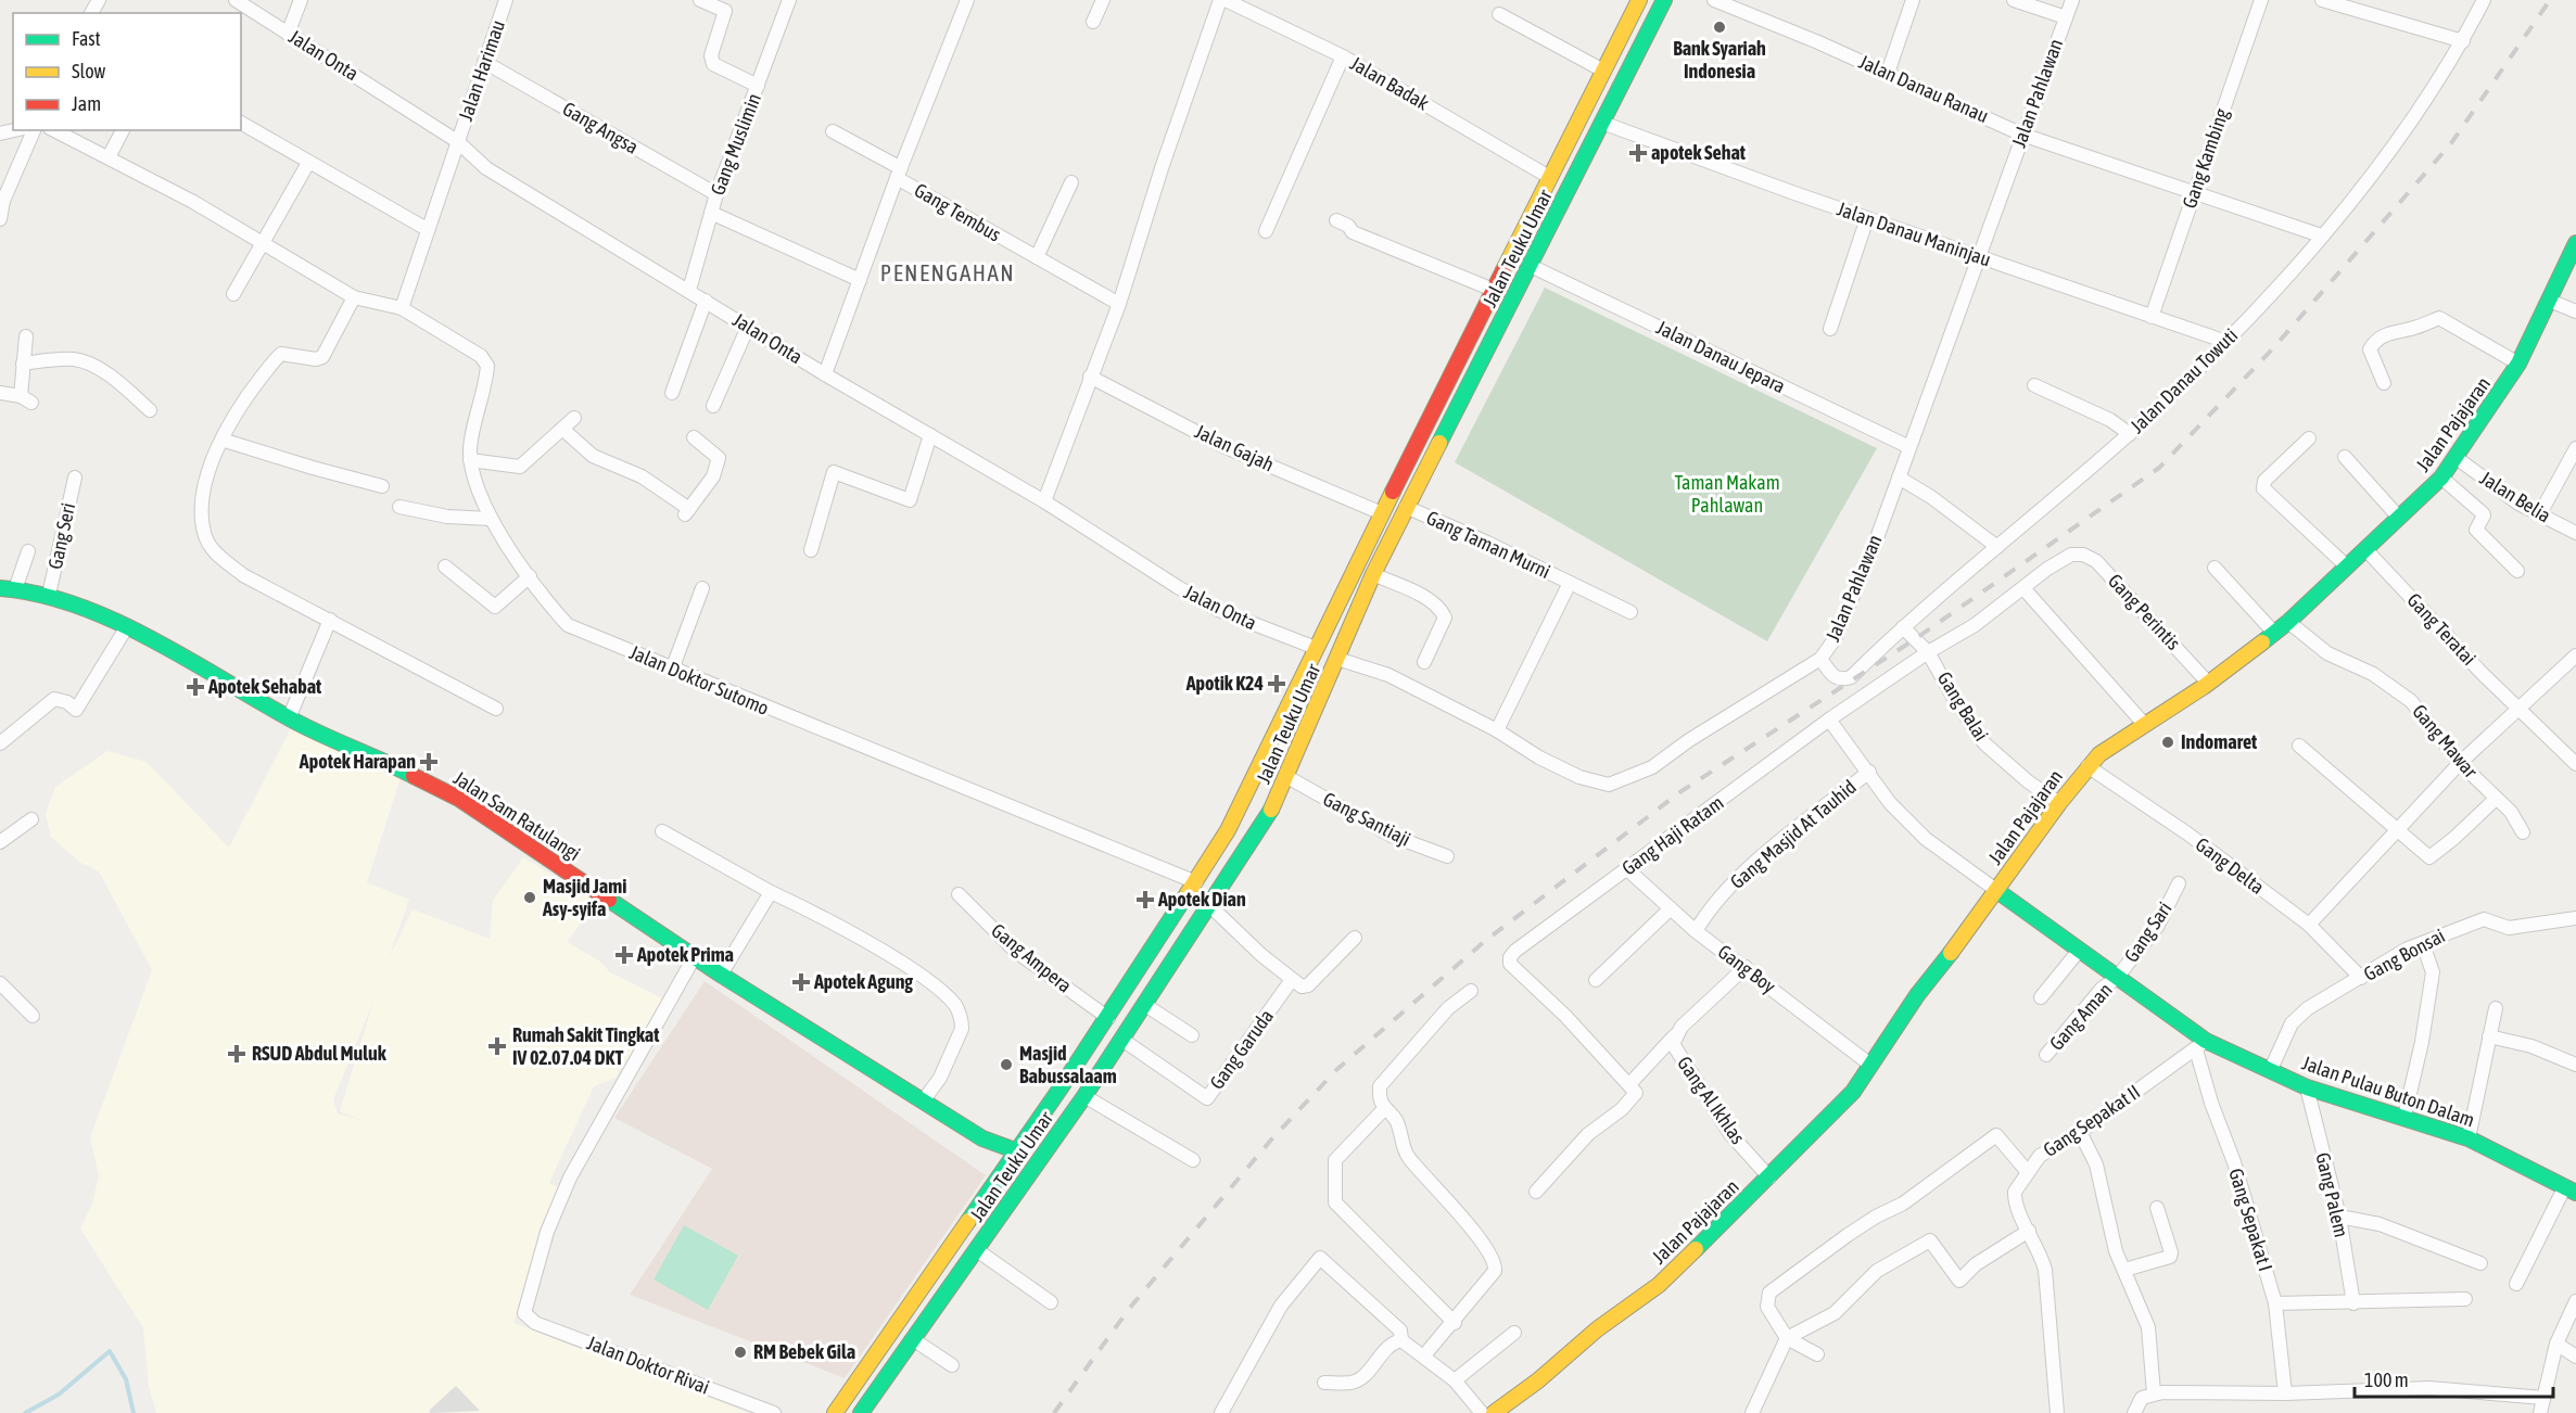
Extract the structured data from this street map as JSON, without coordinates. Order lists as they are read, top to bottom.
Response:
{
  "streets": {
    "main road": [
      "Jalan Teuku Umar",
      "Jalan Pajajaran",
      "Jalan Sam Ratulangi",
      "Jalan Pulau Buton Dalam"
    ],
    "street": [
      "Jalan Onta",
      "Jalan Harimau",
      "Jalan Badak",
      "Jalan Danau Ranau",
      "Jalan Pahlawan",
      "Gang Angsa",
      "Gang Muslimin",
      "Gang Kambing",
      "Gang Tembus",
      "Jalan Danau Maninjau",
      "Jalan Danau Jepara",
      "Jalan Danau Towuti",
      "Jalan Gajah",
      "Jalan Belia",
      "Gang Seri",
      "Gang Taman Murni",
      "Gang Perintis",
      "Gang Teratai",
      "Jalan Doktor Sutomo",
      "Gang Balai",
      "Gang Mawar",
      "Gang Santiaji",
      "Gang Masjid At Tauhid",
      "Gang Haji Ratam",
      "Gang Delta",
      "Gang Sari",
      "Gang Bonsai",
      "Gang Ampera",
      "Gang Boy",
      "Gang Aman",
      "Gang Garuda",
      "Gang Al Ikhlas",
      "Gang Sepakat II",
      "Gang Palem",
      "Gang Sepakat I",
      "Jalan Doktor Rivai"
    ]
  },
  "crossings": [
    ["Jalan Onta", "Jalan Harimau"],
    ["Jalan Onta", "Gang Muslimin"],
    ["Jalan Onta", "Jalan Teuku Umar"],
    ["Jalan Harimau", "Gang Angsa"],
    ["Jalan Harimau", "Jalan Doktor Sutomo"],
    ["Jalan Badak", "Jalan Teuku Umar"],
    ["Jalan Danau Ranau", "Jalan Pahlawan"],
    ["Jalan Danau Ranau", "Gang Kambing"],
    ["Jalan Danau Ranau", "Jalan Danau Towuti"],
    ["Jalan Pahlawan", "Jalan Danau Maninjau"],
    ["Jalan Pahlawan", "Jalan Teuku Umar"],
    ["Jalan Pahlawan", "Jalan Danau Jepara"],
    ["Jalan Pahlawan", "Jalan Danau Towuti"],
    ["Jalan Pahlawan", "Gang Taman Murni"],
    ["Gang Angsa", "Gang Muslimin"],
    ["Gang Kambing", "Jalan Danau Maninjau"],
    ["Jalan Danau Maninjau", "Jalan Teuku Umar"],
    ["Jalan Danau Maninjau", "Jalan Danau Towuti"],
    ["Jalan Teuku Umar", "Jalan Danau Jepara"],
    ["Jalan Teuku Umar", "Jalan Gajah"],
    ["Jalan Teuku Umar", "Gang Taman Murni"],
    ["Jalan Teuku Umar", "Jalan Doktor Sutomo"],
    ["Jalan Teuku Umar", "Jalan Sam Ratulangi"],
    ["Jalan Teuku Umar", "Gang Santiaji"],
    ["Jalan Teuku Umar", "Gang Ampera"],
    ["Jalan Teuku Umar", "Gang Garuda"],
    ["Jalan Danau Towuti", "Gang Balai"],
    ["Jalan Pajajaran", "Jalan Belia"],
    ["Jalan Pajajaran", "Gang Perintis"],
    ["Jalan Pajajaran", "Gang Teratai"],
    ["Jalan Pajajaran", "Gang Balai"],
    ["Jalan Pajajaran", "Gang Mawar"],
    ["Jalan Pajajaran", "Gang Delta"],
    ["Jalan Pajajaran", "Gang Boy"],
    ["Jalan Pajajaran", "Jalan Pulau Buton Dalam"],
    ["Jalan Pajajaran", "Gang Al Ikhlas"],
    ["Gang Seri", "Jalan Sam Ratulangi"],
    ["Gang Perintis", "Gang Haji Ratam"],
    ["Gang Balai", "Gang Haji Ratam"],
    ["Jalan Sam Ratulangi", "Jalan Doktor Rivai"],
    ["Gang Masjid At Tauhid", "Gang Boy"],
    ["Gang Haji Ratam", "Gang Boy"],
    ["Gang Delta", "Gang Bonsai"],
    ["Gang Sari", "Gang Aman"],
    ["Gang Sari", "Jalan Pulau Buton Dalam"],
    ["Gang Bonsai", "Jalan Pulau Buton Dalam"],
    ["Gang Boy", "Gang Al Ikhlas"],
    ["Gang Aman", "Jalan Pulau Buton Dalam"],
    ["Jalan Pulau Buton Dalam", "Gang Sepakat II"],
    ["Jalan Pulau Buton Dalam", "Gang Palem"],
    ["Jalan Pulau Buton Dalam", "Gang Sepakat I"],
    ["Gang Sepakat II", "Gang Sepakat I"]
  ],
  "districts": ["PENENGAHAN"],
  "parks": ["Taman Makam Pahlawan"],
  "places": {
    "other": [
      "Bank Syariah Indonesia",
      "Indomaret",
      "Masjid Jami Asy-syifa",
      "Masjid Babussalaam",
      "RM Bebek Gila"
    ],
    "health": [
      "apotek Sehat",
      "Apotik K24",
      "Apotek Sehabat",
      "Apotek Harapan",
      "Apotek Dian",
      "Apotek Prima",
      "Apotek Agung",
      "Rumah Sakit Tingkat IV 02.07.04 DKT",
      "RSUD Abdul Muluk"
    ]
  },
  "legend": ["Fast", "Slow", "Jam"],
  "scale_bar": "100 m"
}
